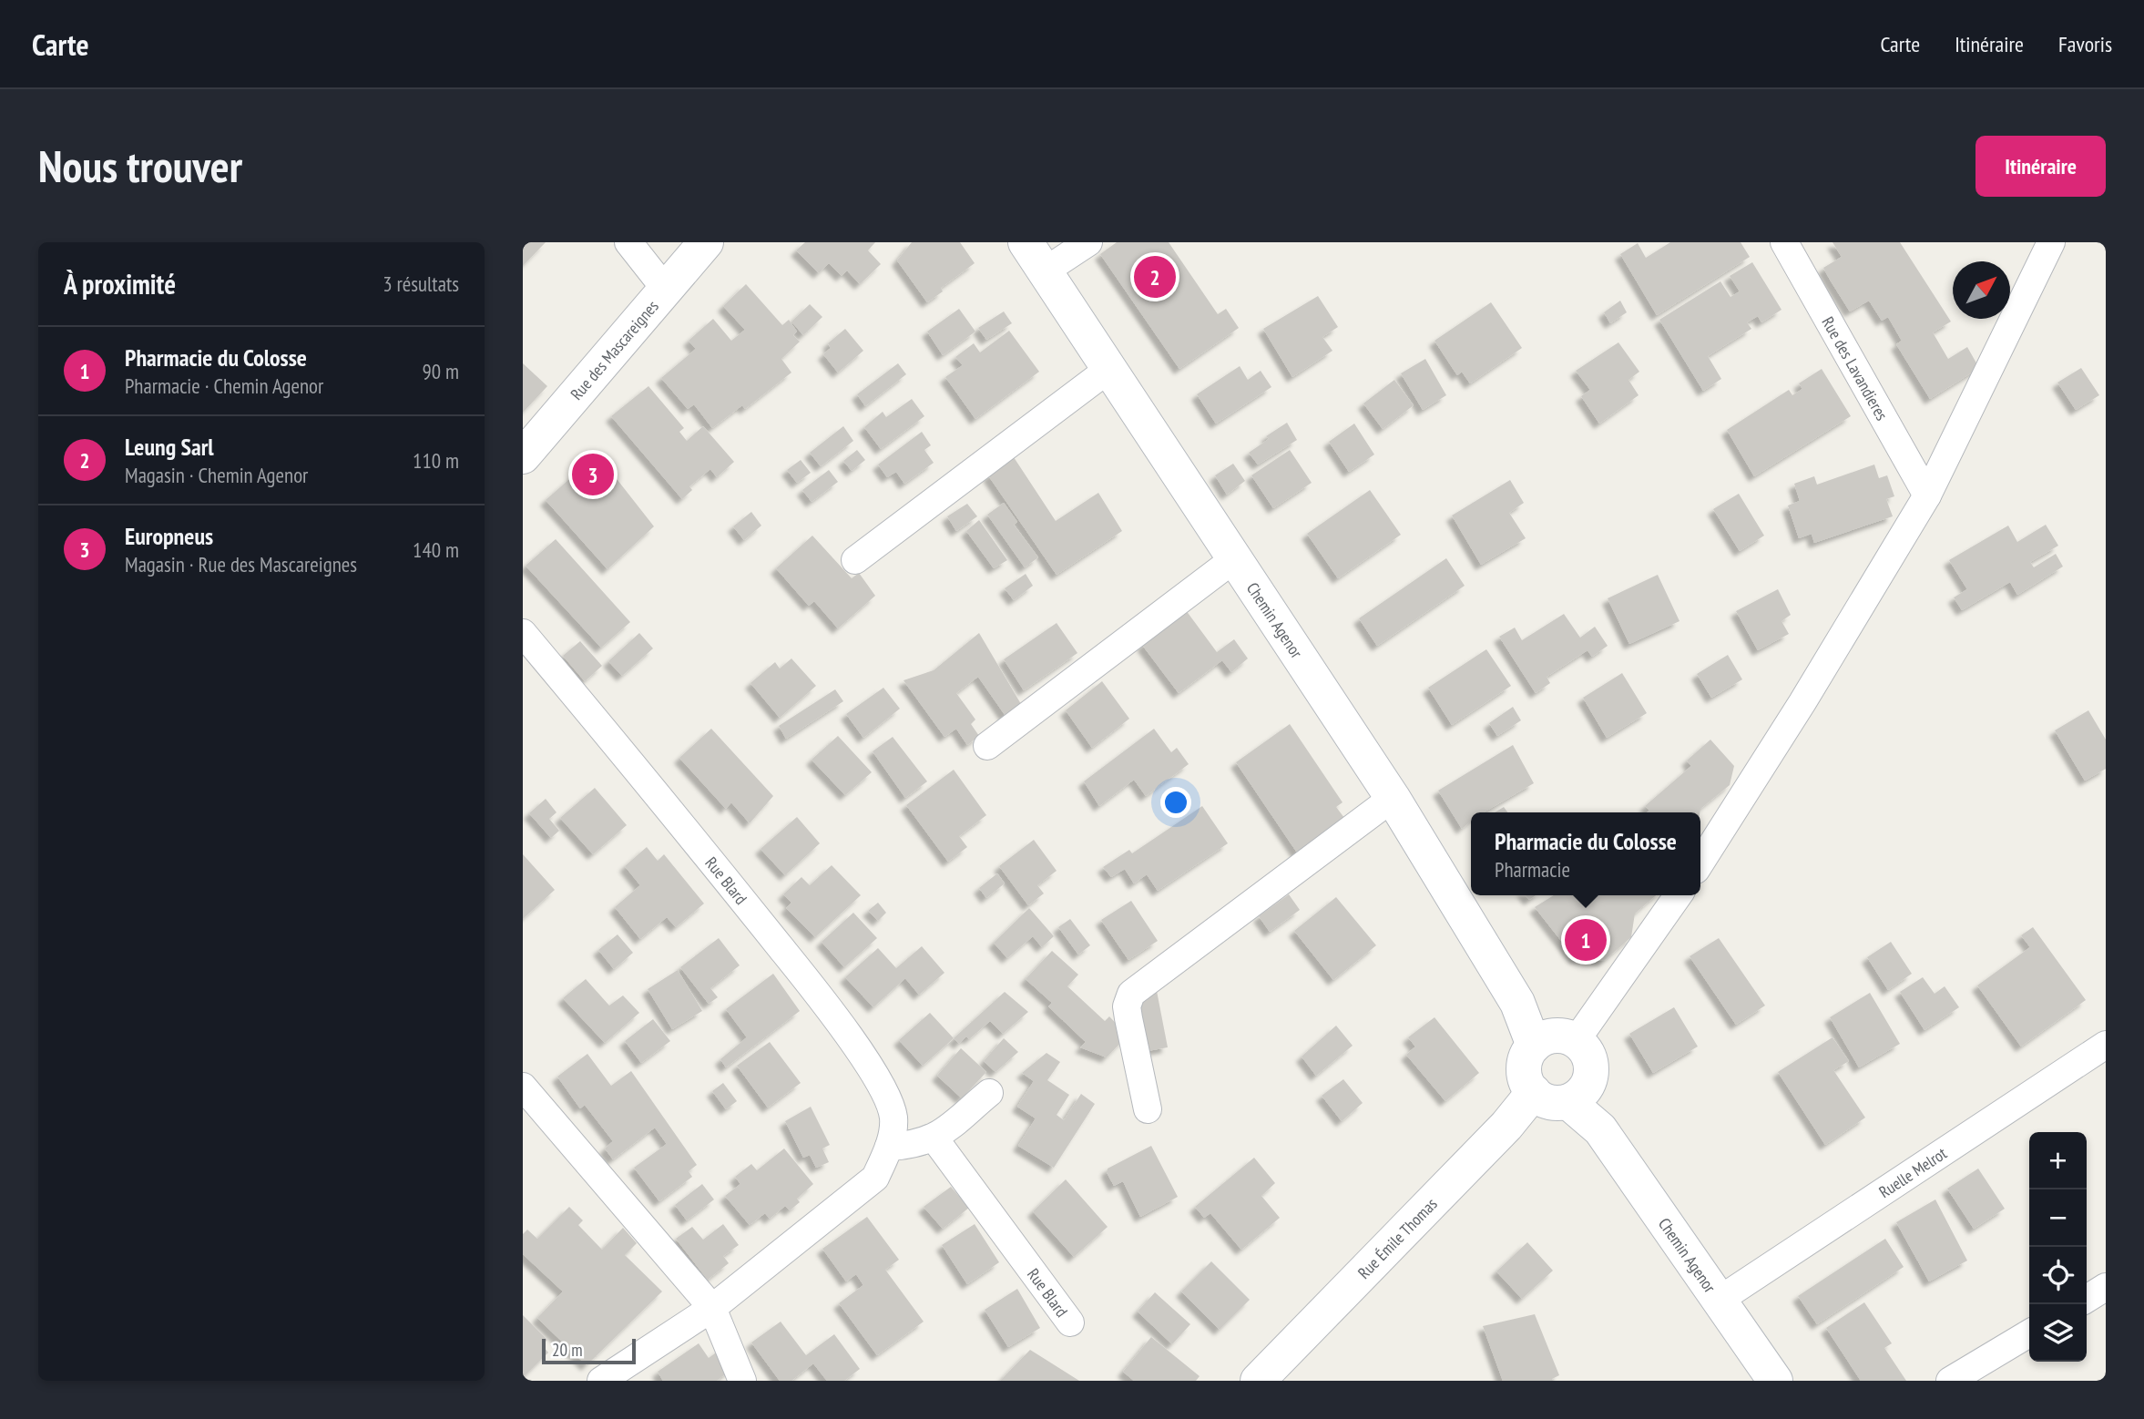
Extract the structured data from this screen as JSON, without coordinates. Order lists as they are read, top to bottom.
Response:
{
  "streets": {
    "main road": ["Rue des Mascareignes", "Chemin Agenor", "Rue Émile Thomas"],
    "street": ["Rue des Lavandieres", "Rue Blard", "Ruelle Melrot"]
  },
  "crossings": [
    ["Chemin Agenor", "Ruelle Melrot"],
    ["Chemin Agenor", "Rue Émile Thomas"]
  ],
  "scale_bar": "20 m",
  "north": "top right",
  "page": {
    "header": "Carte",
    "nav": ["Carte", "Itinéraire", "Favoris"],
    "buttons": "Itinéraire",
    "title": "Nous trouver",
    "heading": ["À proximité", "3 résultats"],
    "pins": ["2", "3", "1"],
    "list": [
      {
        "mark": "1",
        "name": "Pharmacie du Colosse",
        "note": "Pharmacie · Chemin Agenor",
        "value": "90 m"
      },
      {
        "mark": "2",
        "name": "Leung Sarl",
        "note": "Magasin · Chemin Agenor",
        "value": "110 m"
      },
      {
        "mark": "3",
        "name": "Europneus",
        "note": "Magasin · Rue des Mascareignes",
        "value": "140 m"
      }
    ],
    "popup": ["Pharmacie du Colosse", "Pharmacie"],
    "map_buttons": ["+", "−"],
    "scale": "20 m"
  }
}
